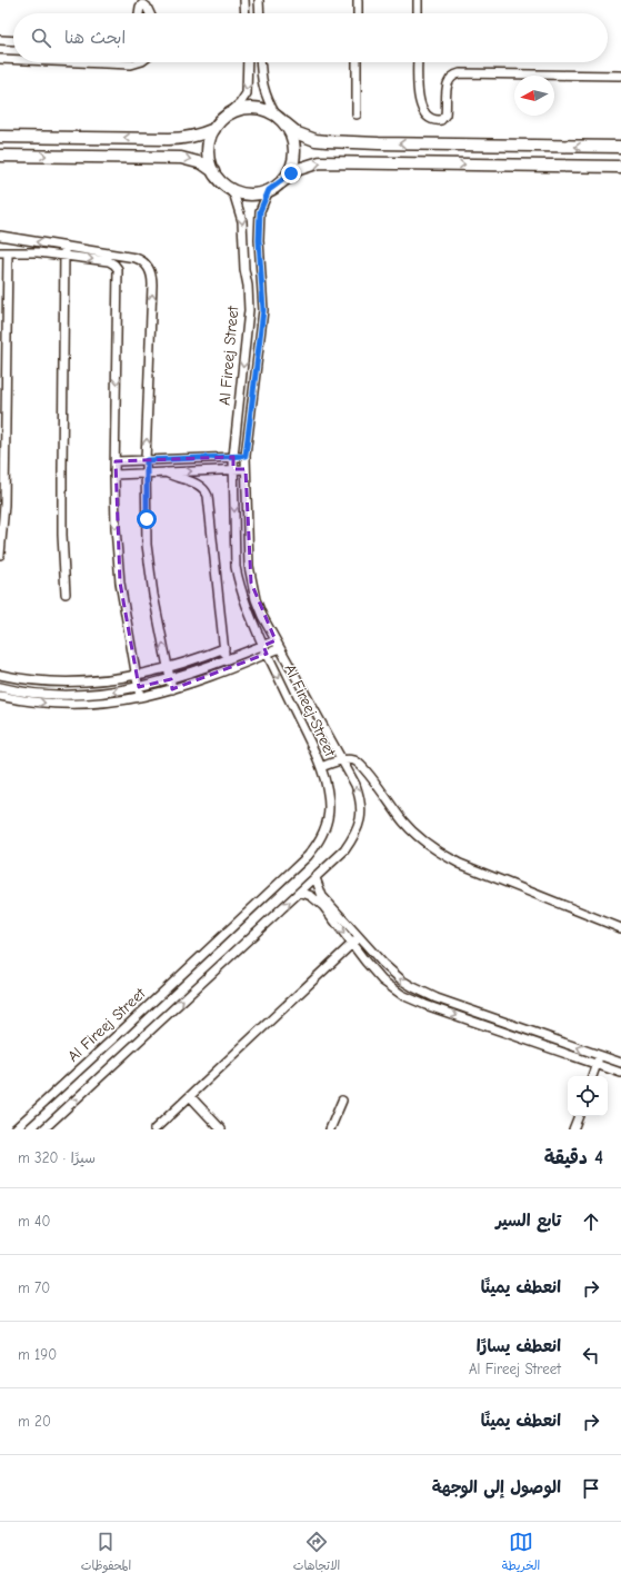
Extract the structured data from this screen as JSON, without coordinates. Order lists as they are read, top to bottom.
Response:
{
  "streets": {
    "street": ["Al Fireej Street"]
  },
  "north": "left",
  "page": {
    "search": "ابحث هنا",
    "heading": ["4 دقيقة", "سيرًا · 320 m"],
    "list": [
      ["تابع السير", "40 m"],
      ["انعطف يمينًا", "70 m"],
      ["انعطف يسارًا", "Al Fireej Street", "190 m"],
      ["انعطف يمينًا", "20 m"],
      "الوصول إلى الوجهة"
    ],
    "nav": ["الخريطة", "الاتجاهات", "المحفوظات"]
  }
}
